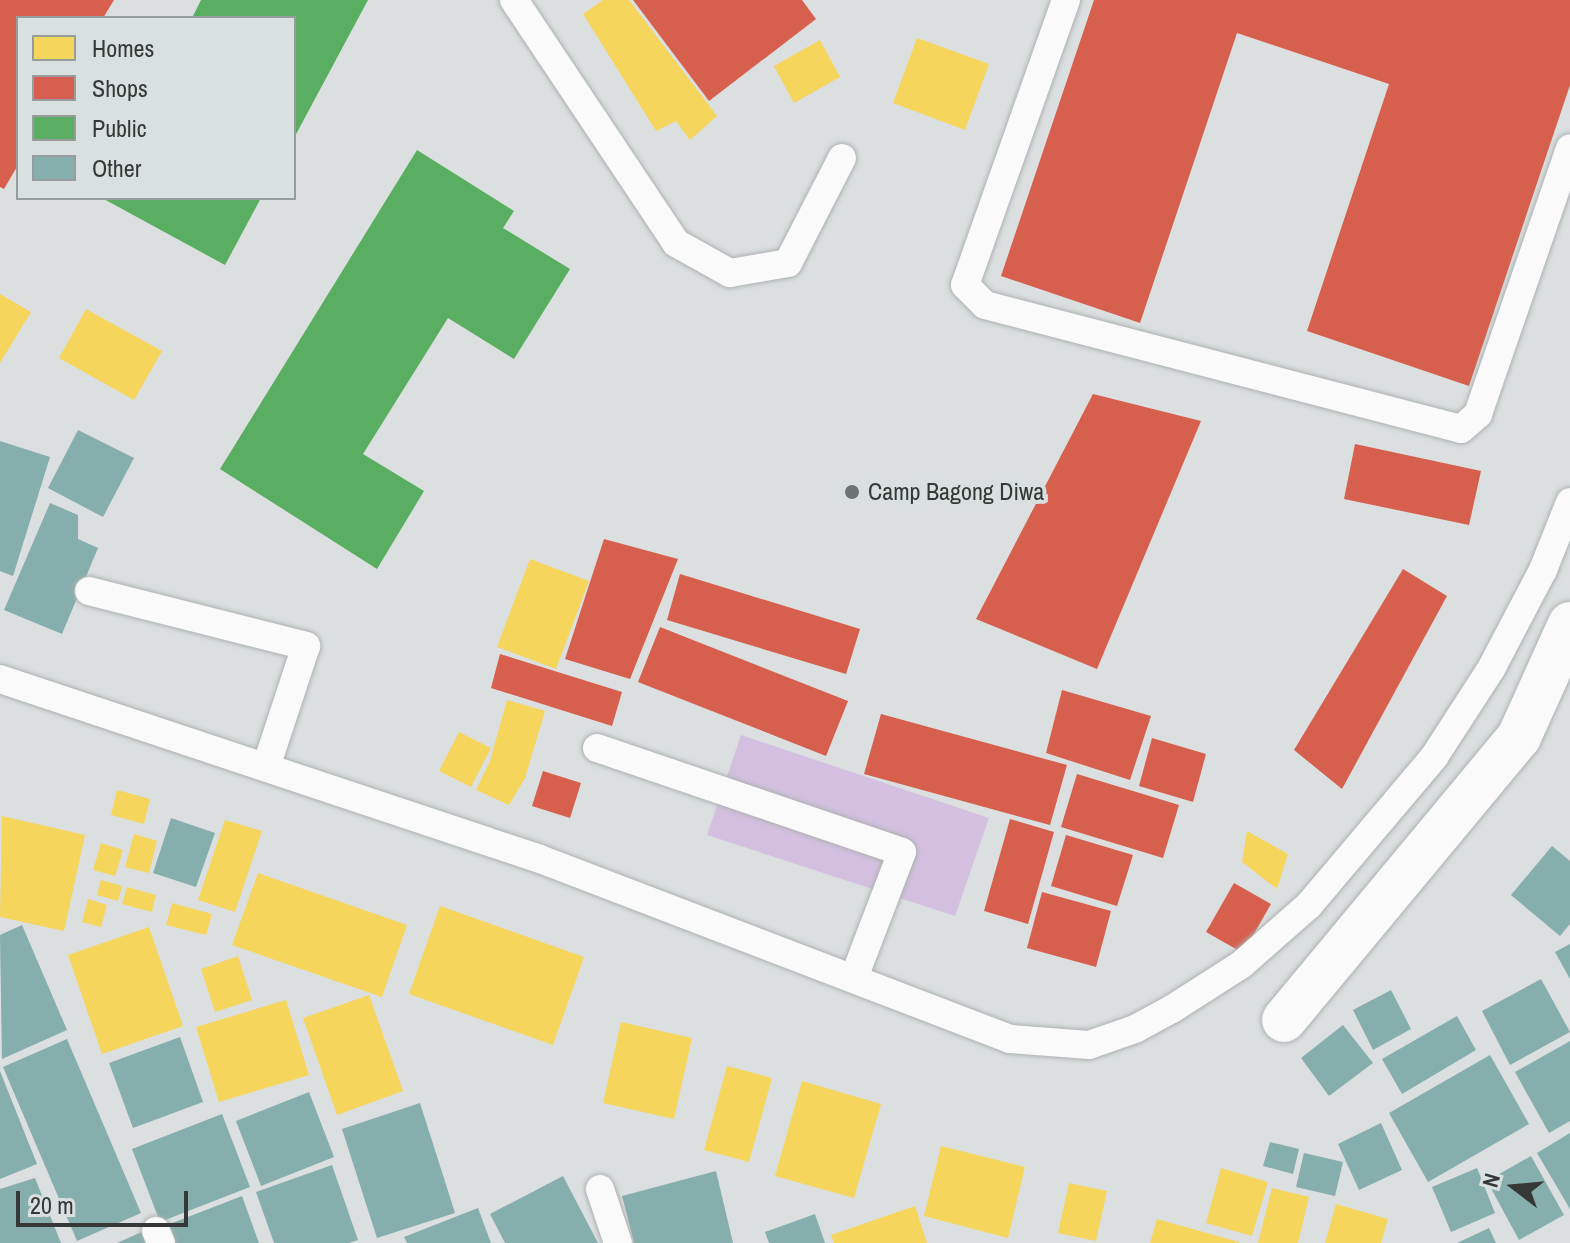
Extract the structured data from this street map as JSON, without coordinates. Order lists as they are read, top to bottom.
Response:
{
  "places": ["Camp Bagong Diwa"],
  "legend": [
    "Homes",
    "Shops",
    "Public",
    "Other"
  ],
  "scale_bar": "20 m",
  "north": "left"
}
